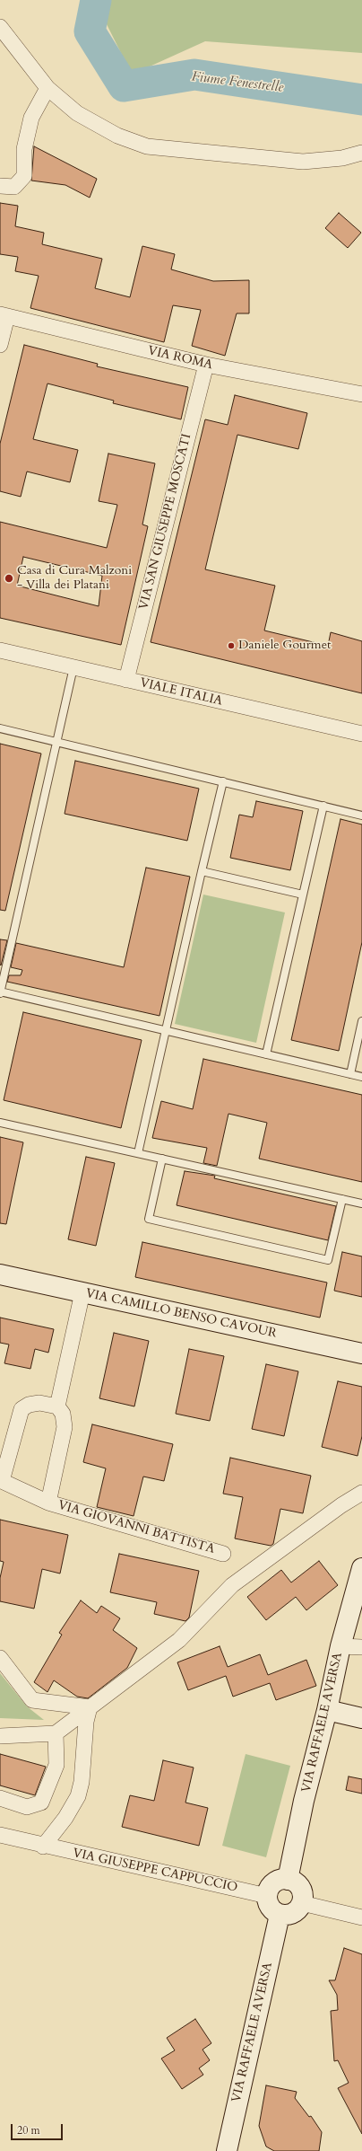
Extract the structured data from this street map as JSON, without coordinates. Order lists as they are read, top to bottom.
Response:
{
  "streets": {
    "main road": ["VIA CAMILLO BENSO CAVOUR", "VIA RAFFAELE AVERSA"],
    "street": [
      "VIA ROMA",
      "VIA SAN GIUSEPPE MOSCATI",
      "VIALE ITALIA",
      "VIA GIOVANNI BATTISTA",
      "VIA GIUSEPPE CAPPUCCIO"
    ]
  },
  "crossings": [
    ["VIA ROMA", "VIA SAN GIUSEPPE MOSCATI"],
    ["VIA SAN GIUSEPPE MOSCATI", "VIALE ITALIA"],
    ["VIA RAFFAELE AVERSA", "VIA GIUSEPPE CAPPUCCIO"]
  ],
  "water": ["Fiume Fenestrelle"],
  "places": ["Casa di Cura Malzoni - Villa dei Platani", "Daniele Gourmet"],
  "scale_bar": "20 m"
}
